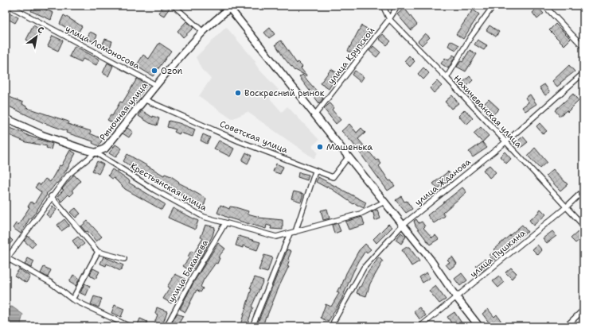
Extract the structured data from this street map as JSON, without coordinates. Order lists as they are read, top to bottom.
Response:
{
  "streets": {
    "street": [
      "улица Ломоносова",
      "улица Крупской",
      "Рыночная улица",
      "Нахичеванская улица",
      "Советская улица",
      "улица Жданова",
      "Крестьянская улица",
      "улица Пушкина",
      "улица Баканева"
    ]
  },
  "crossings": [
    ["улица Ломоносова", "Рыночная улица"],
    ["улица Крупской", "Нахичеванская улица"],
    ["Рыночная улица", "Советская улица"],
    ["Рыночная улица", "Крестьянская улица"],
    ["Нахичеванская улица", "улица Жданова"],
    ["Нахичеванская улица", "улица Пушкина"],
    ["Крестьянская улица", "улица Баканева"]
  ],
  "places": ["Ozon", "Воскресный рынок", "Машенька"],
  "north": "top right"
}
